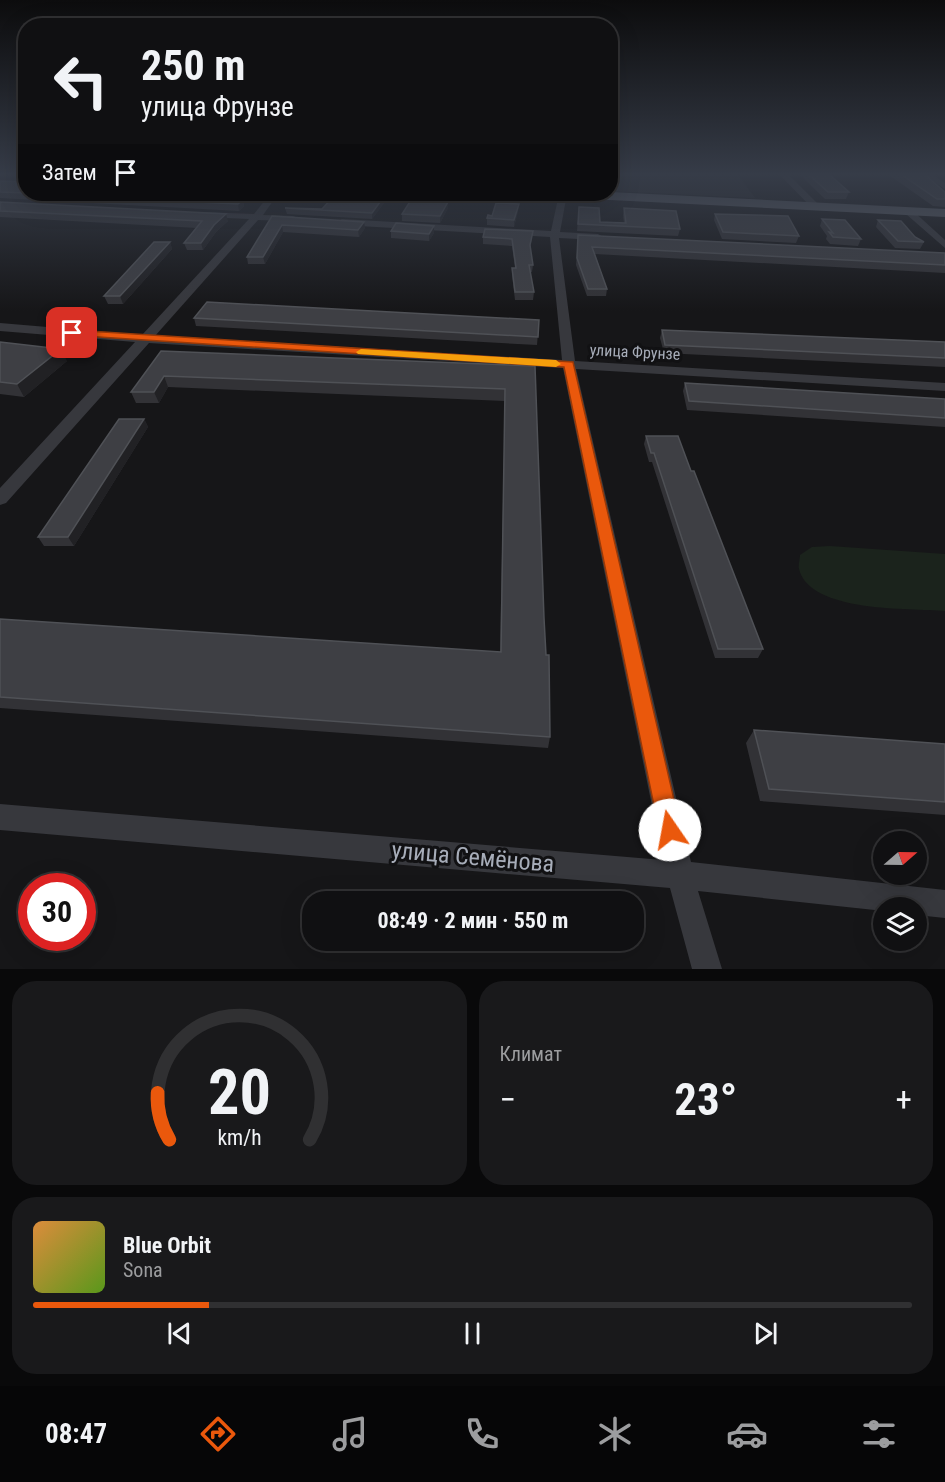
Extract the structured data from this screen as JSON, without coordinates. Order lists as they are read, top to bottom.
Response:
{
  "streets": {
    "street": ["улица Фрунзе", "улица Семёнова"]
  },
  "north": "right",
  "page": {
    "turn": ["250 m", "улица Фрунзе"],
    "then": "Затем",
    "limit": "30",
    "trip": "08:49 · 2 мин · 550 m",
    "tile": "Климат",
    "heat": ["−", "23°", "+"],
    "song": ["Blue Orbit", "Sona"],
    "tabs": "08:47",
    "gauge": ["20", "km/h"]
  }
}
